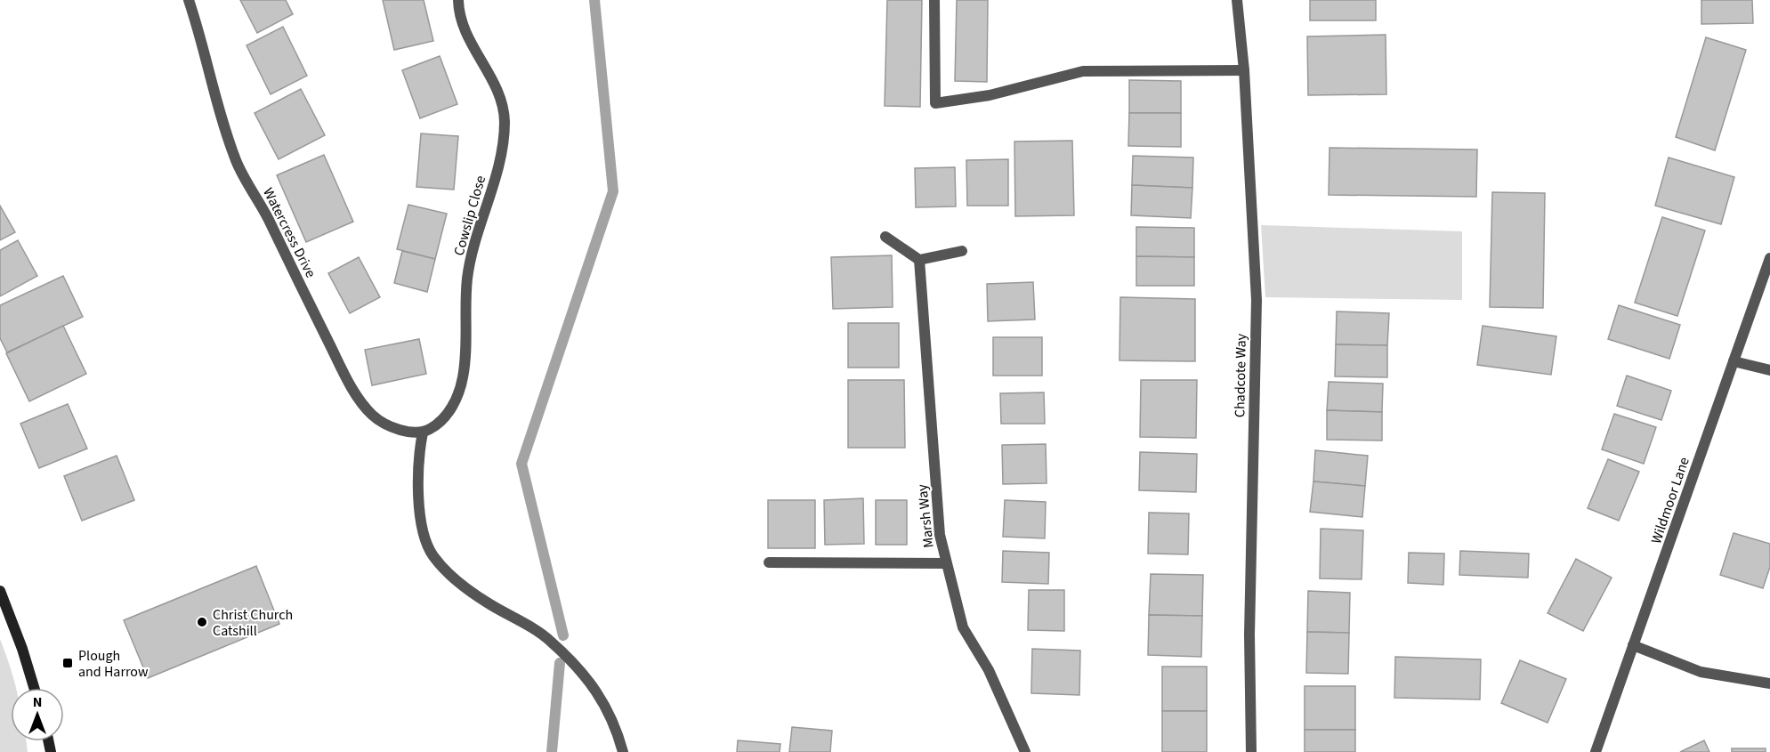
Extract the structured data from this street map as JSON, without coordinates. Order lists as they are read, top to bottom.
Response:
{
  "streets": {
    "street": [
      "Cowslip Close",
      "Watercress Drive",
      "Chadcote Way",
      "Wildmoor Lane",
      "Marsh Way"
    ]
  },
  "crossings": [
    ["Cowslip Close", "Watercress Drive"]
  ],
  "places": {
    "other": ["Christ Church Catshill"],
    "transit": ["Plough and Harrow"]
  },
  "north": "top"
}
